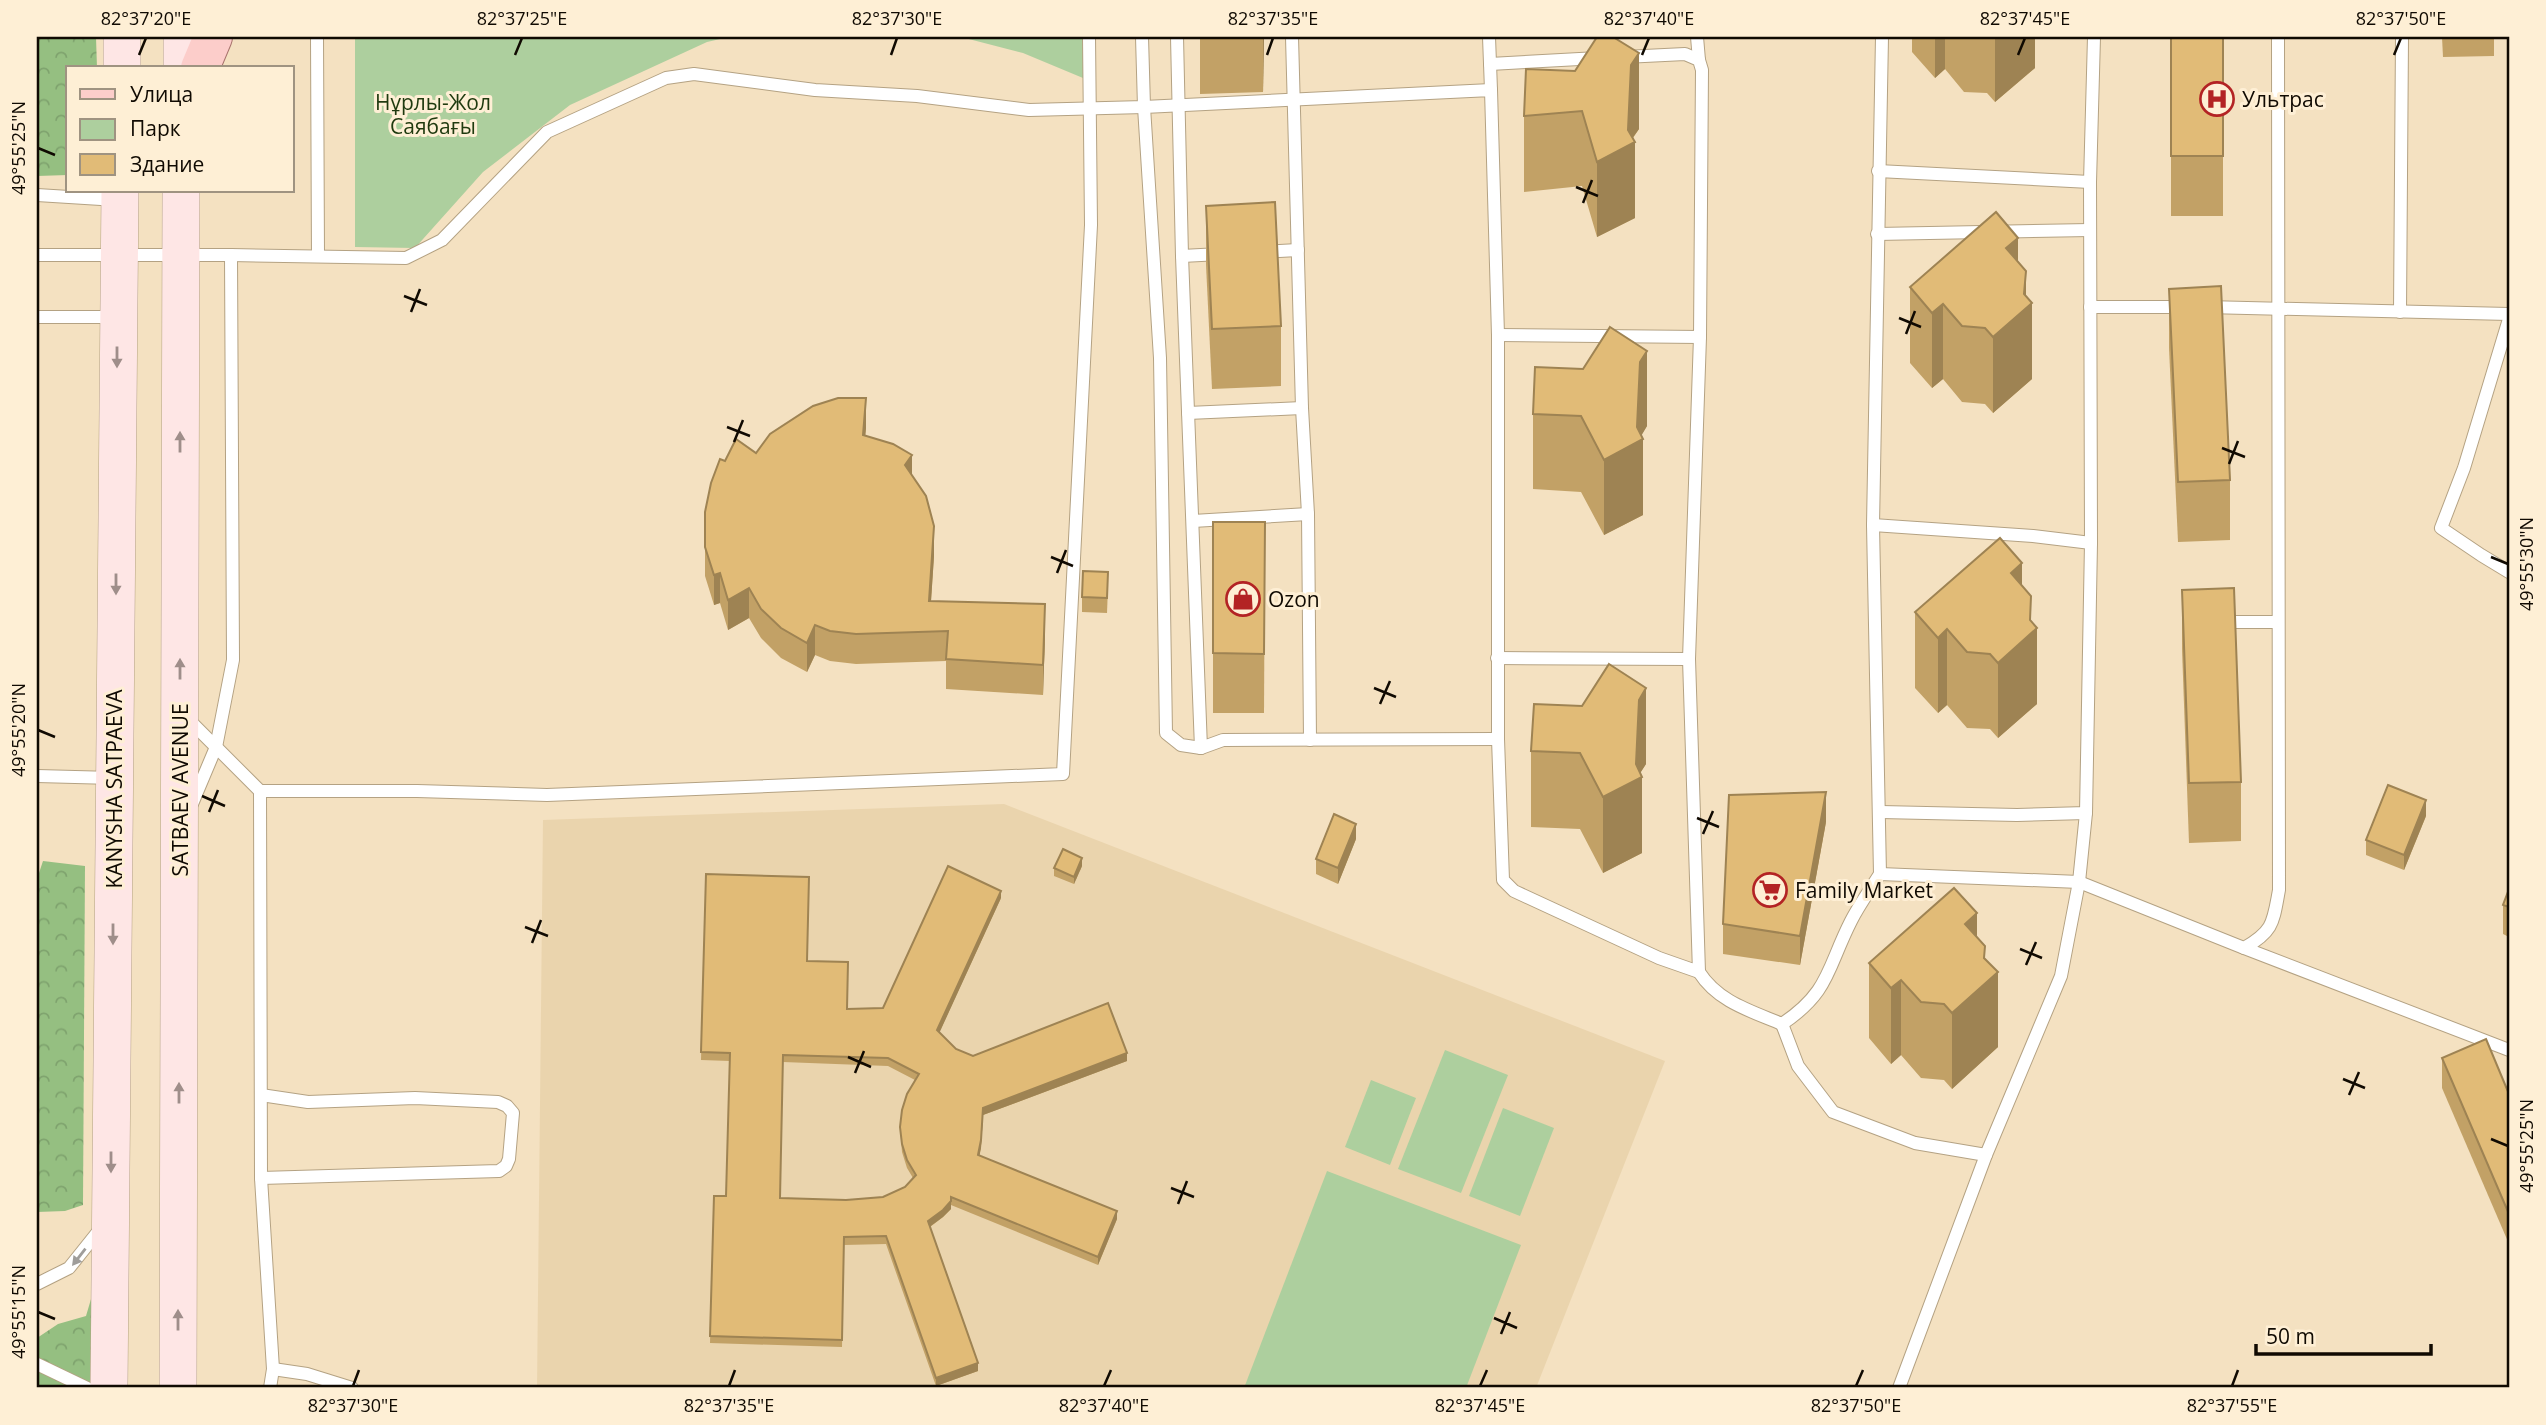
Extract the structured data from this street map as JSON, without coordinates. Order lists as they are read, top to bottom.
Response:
{
  "streets": {
    "main road": ["KANYSHA SATPAEVA", "SATBAEV AVENUE"]
  },
  "one_way": ["KANYSHA SATPAEVA", "SATBAEV AVENUE"],
  "parks": ["Нұрлы-Жол Саябағы"],
  "places": {
    "hospital": ["Ультрас"],
    "shop": ["Ozon"],
    "supermarket": ["Family Market"]
  },
  "legend": ["Улица", "Парк", "Здание"],
  "scale_bar": "50 m",
  "coordinates": [
    "82°37'20\"E",
    "82°37'25\"E",
    "82°37'30\"E",
    "82°37'35\"E",
    "82°37'40\"E",
    "82°37'45\"E",
    "82°37'50\"E",
    "49°55'25\"N",
    "49°55'30\"N",
    "49°55'20\"N",
    "49°55'15\"N",
    "82°37'55\"E"
  ]
}
